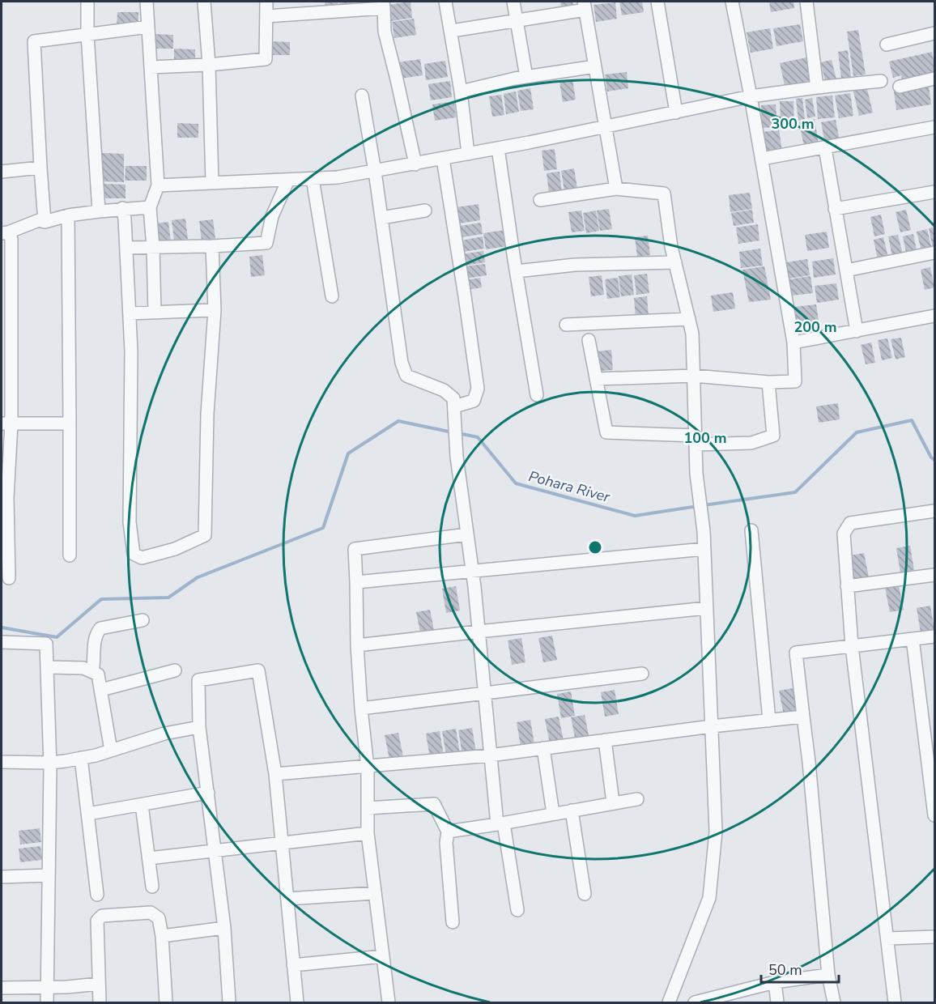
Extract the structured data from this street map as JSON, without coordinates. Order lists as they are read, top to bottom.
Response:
{
  "water": ["Pohara River"],
  "scale_bar": "50 m",
  "rings": ["300 m", "200 m", "100 m"]
}
